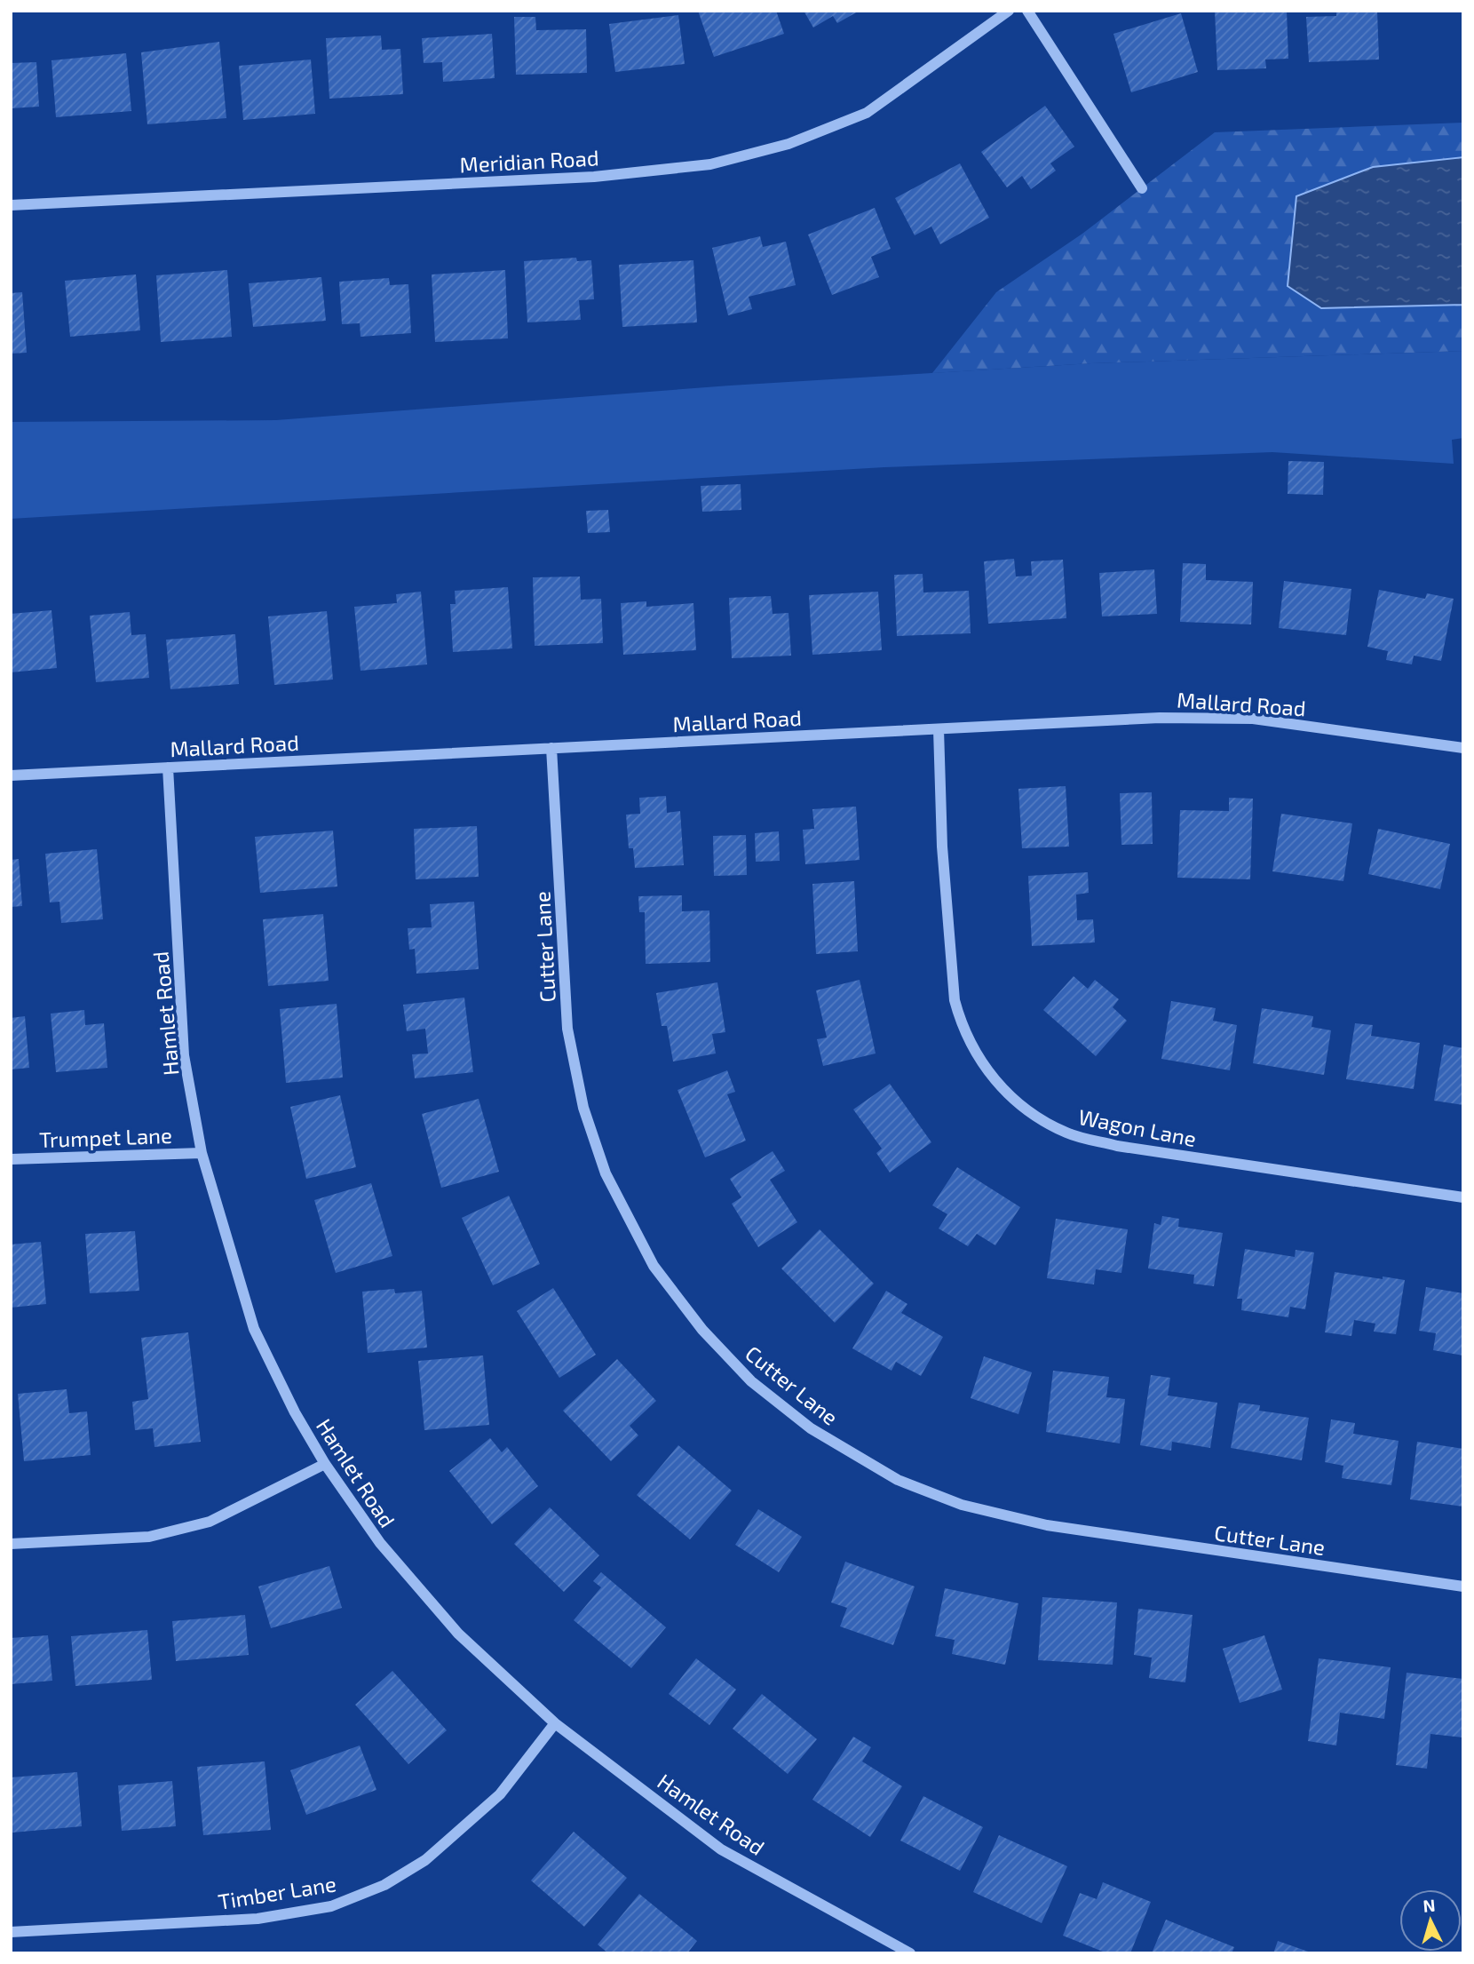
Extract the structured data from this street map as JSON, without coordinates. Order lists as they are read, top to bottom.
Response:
{
  "streets": {
    "street": [
      "Meridian Road",
      "Mallard Road",
      "Cutter Lane",
      "Hamlet Road",
      "Wagon Lane",
      "Trumpet Lane",
      "Timber Lane"
    ]
  },
  "crossings": [
    ["Mallard Road", "Cutter Lane"],
    ["Mallard Road", "Hamlet Road"],
    ["Mallard Road", "Wagon Lane"],
    ["Hamlet Road", "Trumpet Lane"],
    ["Hamlet Road", "Timber Lane"]
  ],
  "north": "top"
}
